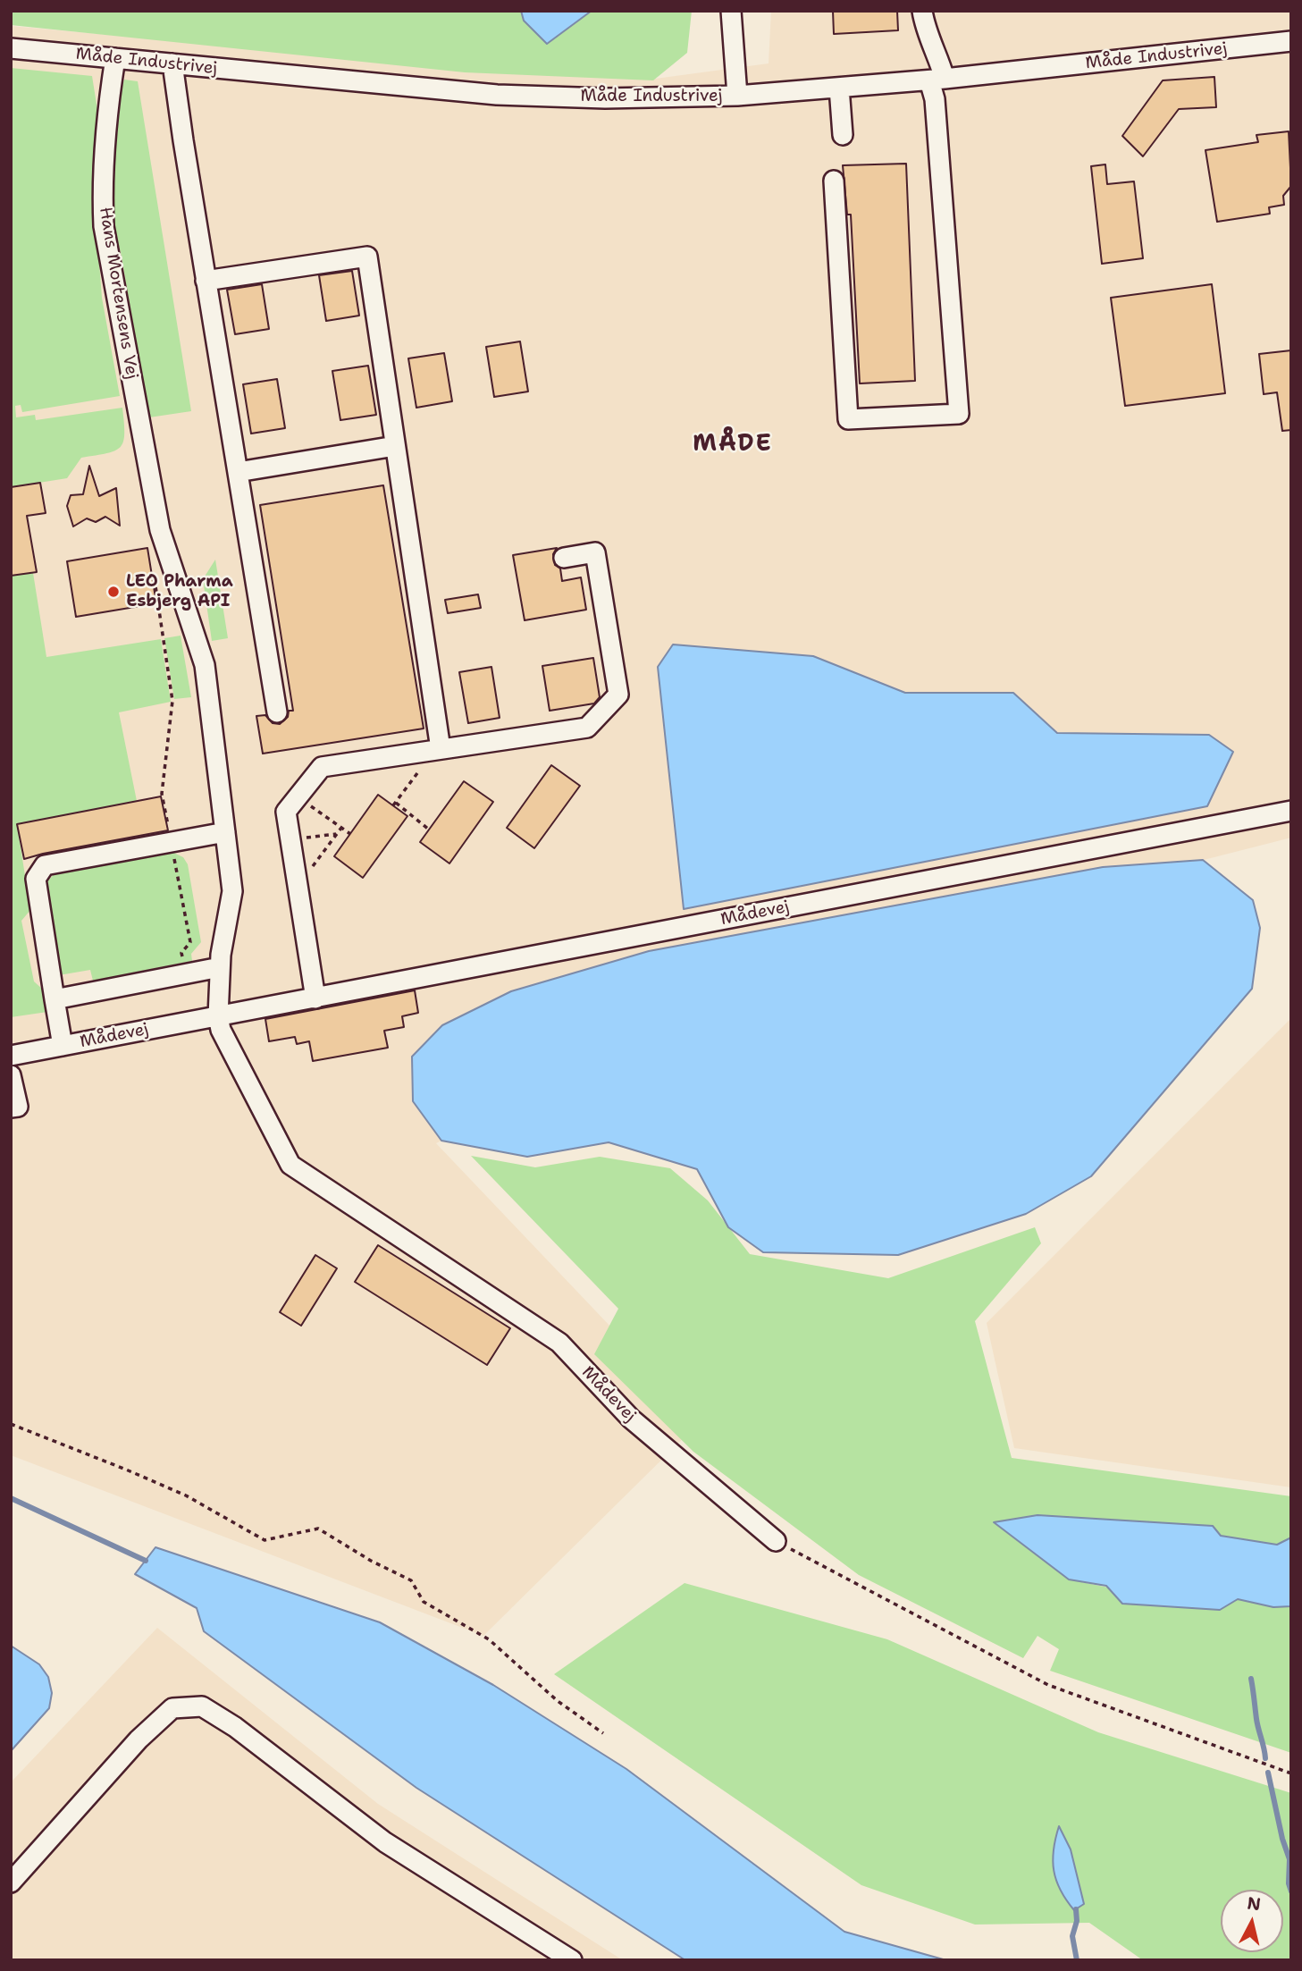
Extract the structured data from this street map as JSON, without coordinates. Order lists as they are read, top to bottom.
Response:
{
  "streets": {
    "street": ["Måde Industrivej", "Hans Mortensens Vej", "Mådevej"]
  },
  "crossings": [
    ["Måde Industrivej", "Hans Mortensens Vej"],
    ["Hans Mortensens Vej", "Mådevej"]
  ],
  "districts": ["MÅDE"],
  "places": ["LEO Pharma Esbjerg API"],
  "north": "top"
}
